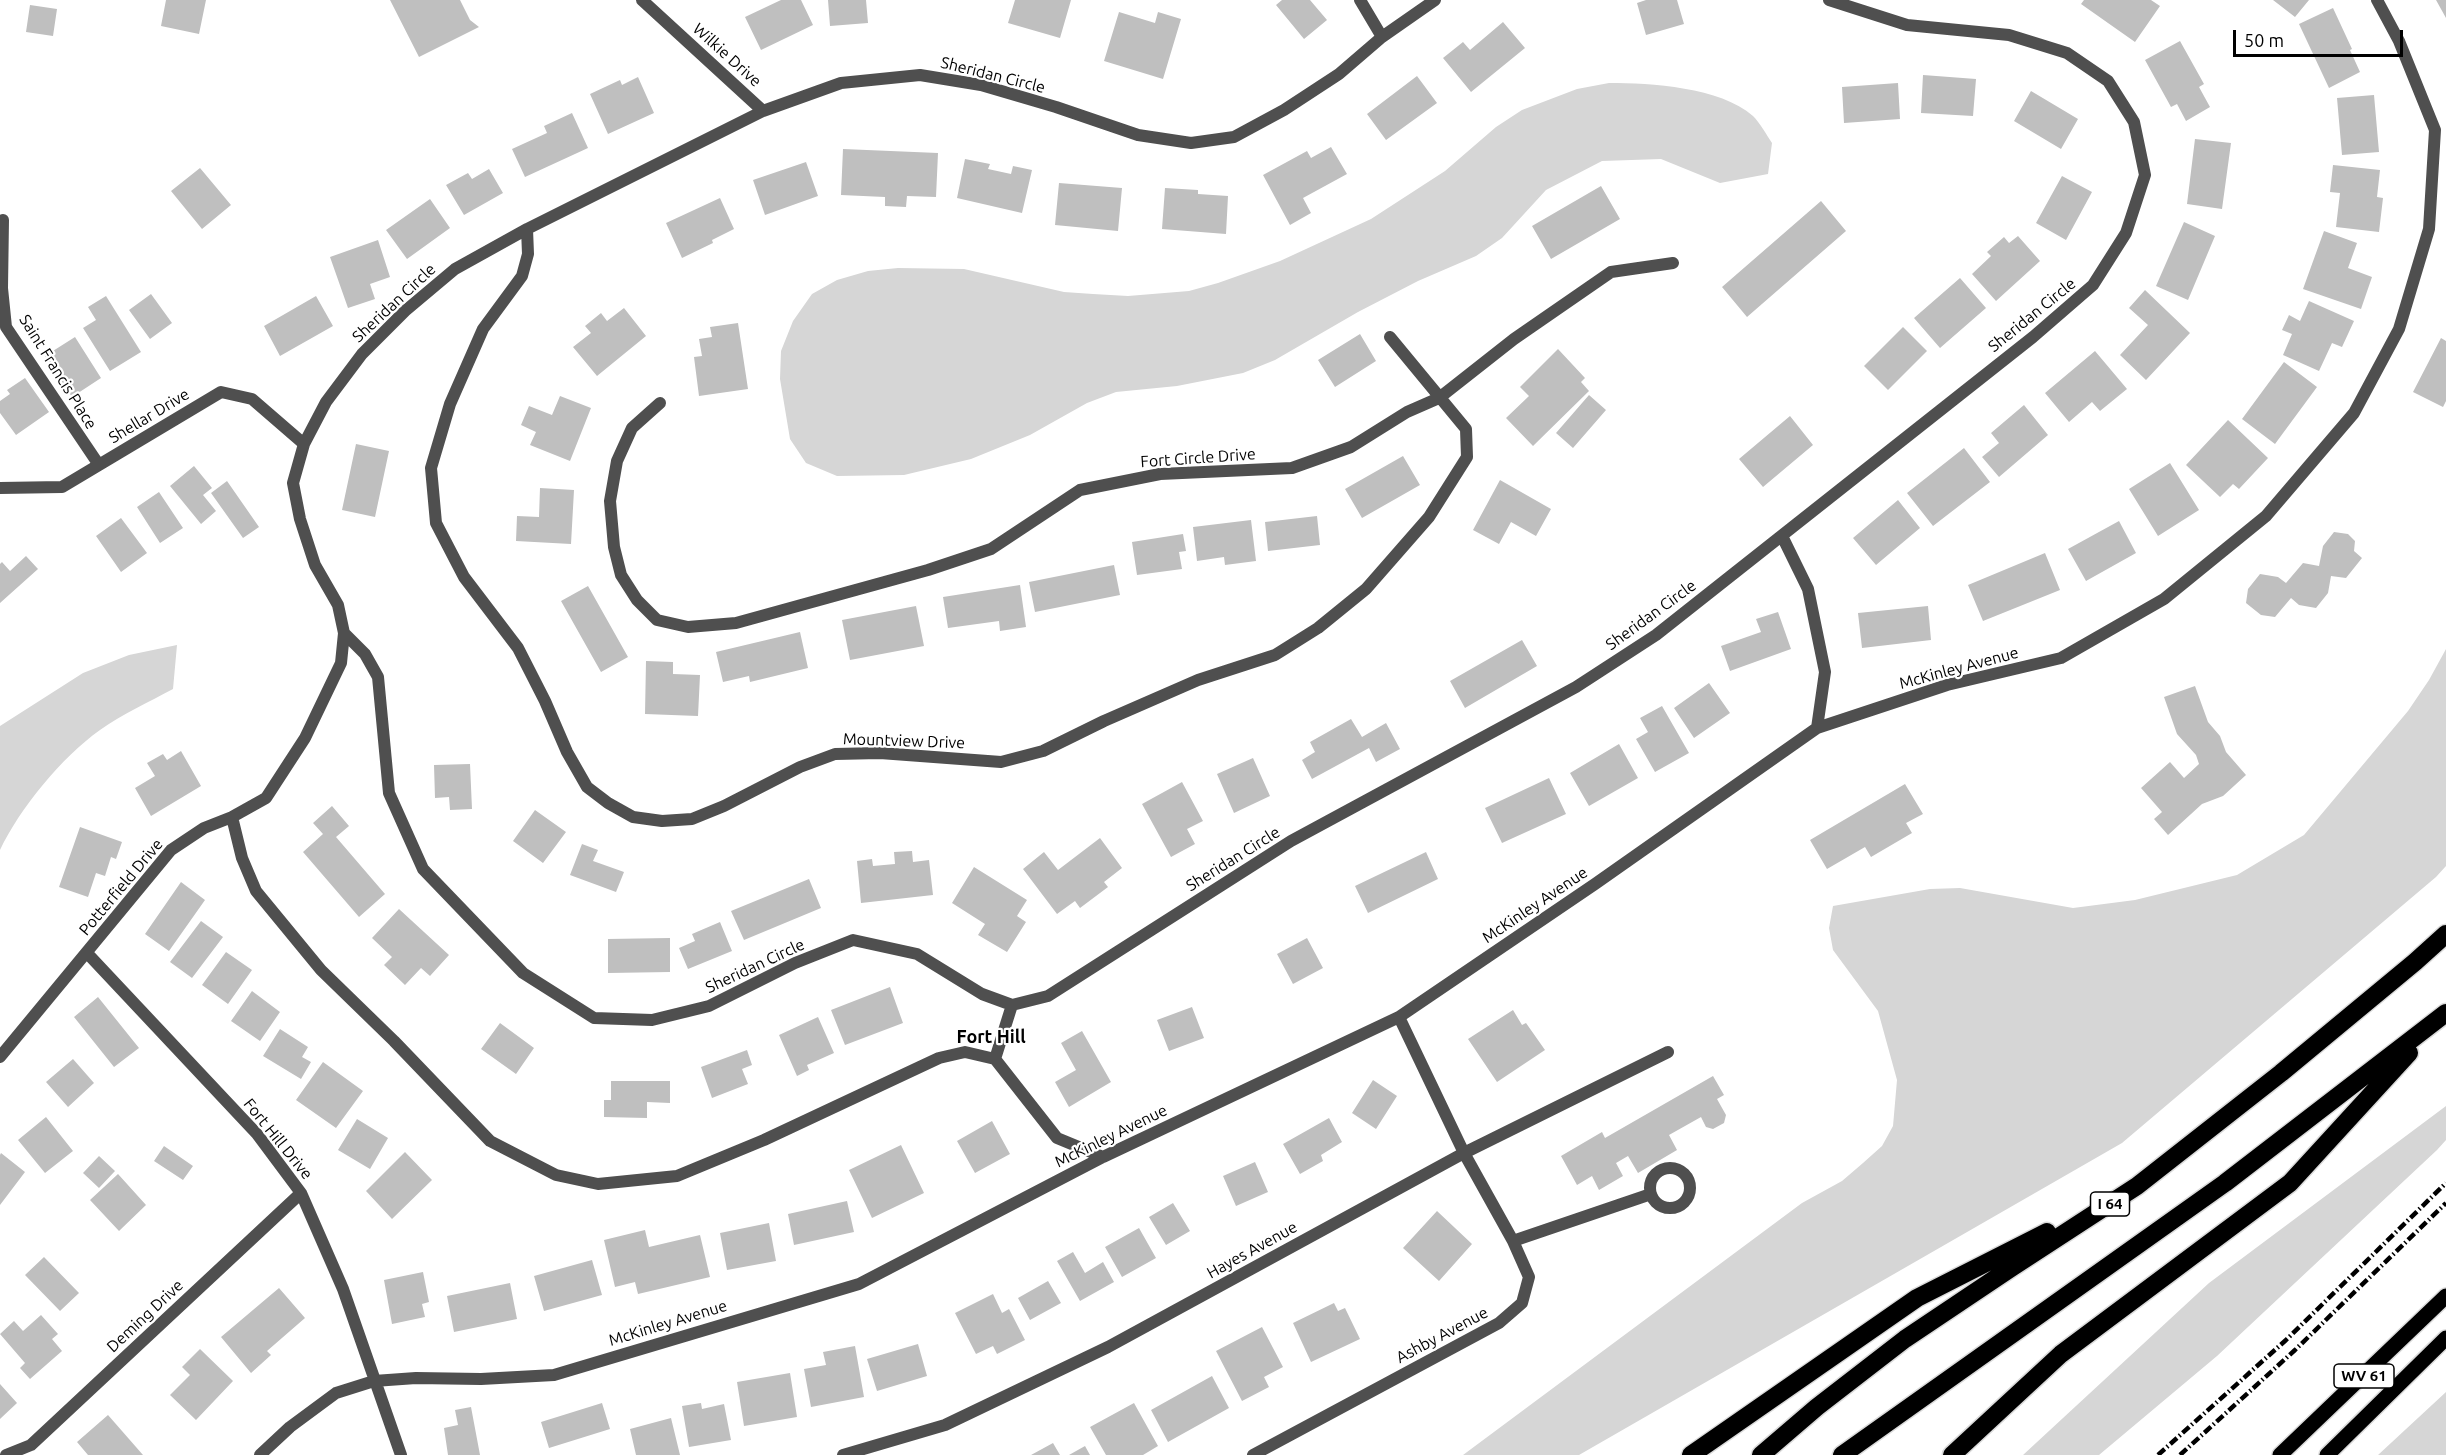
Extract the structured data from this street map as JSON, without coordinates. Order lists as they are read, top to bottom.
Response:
{
  "streets": {
    "highway": ["I 64"],
    "main road": ["WV 61"],
    "street": [
      "Wilkie Drive",
      "Sheridan Circle",
      "Saint Francis Place",
      "Shellar Drive",
      "Fort Circle Drive",
      "McKinley Avenue",
      "Mountview Drive",
      "Potterfield Drive",
      "Fort Hill Drive",
      "Hayes Avenue",
      "Deming Drive",
      "Ashby Avenue"
    ]
  },
  "crossings": [
    ["Wilkie Drive", "Sheridan Circle"],
    ["Sheridan Circle", "Shellar Drive"],
    ["Sheridan Circle", "Mountview Drive"],
    ["Sheridan Circle", "Potterfield Drive"],
    ["Saint Francis Place", "Shellar Drive"],
    ["Fort Circle Drive", "Mountview Drive"],
    ["McKinley Avenue", "Fort Hill Drive"],
    ["McKinley Avenue", "Ashby Avenue"],
    ["Potterfield Drive", "Fort Hill Drive"],
    ["Fort Hill Drive", "Deming Drive"],
    ["Hayes Avenue", "Ashby Avenue"]
  ],
  "districts": ["Fort Hill"],
  "scale_bar": "50 m"
}
